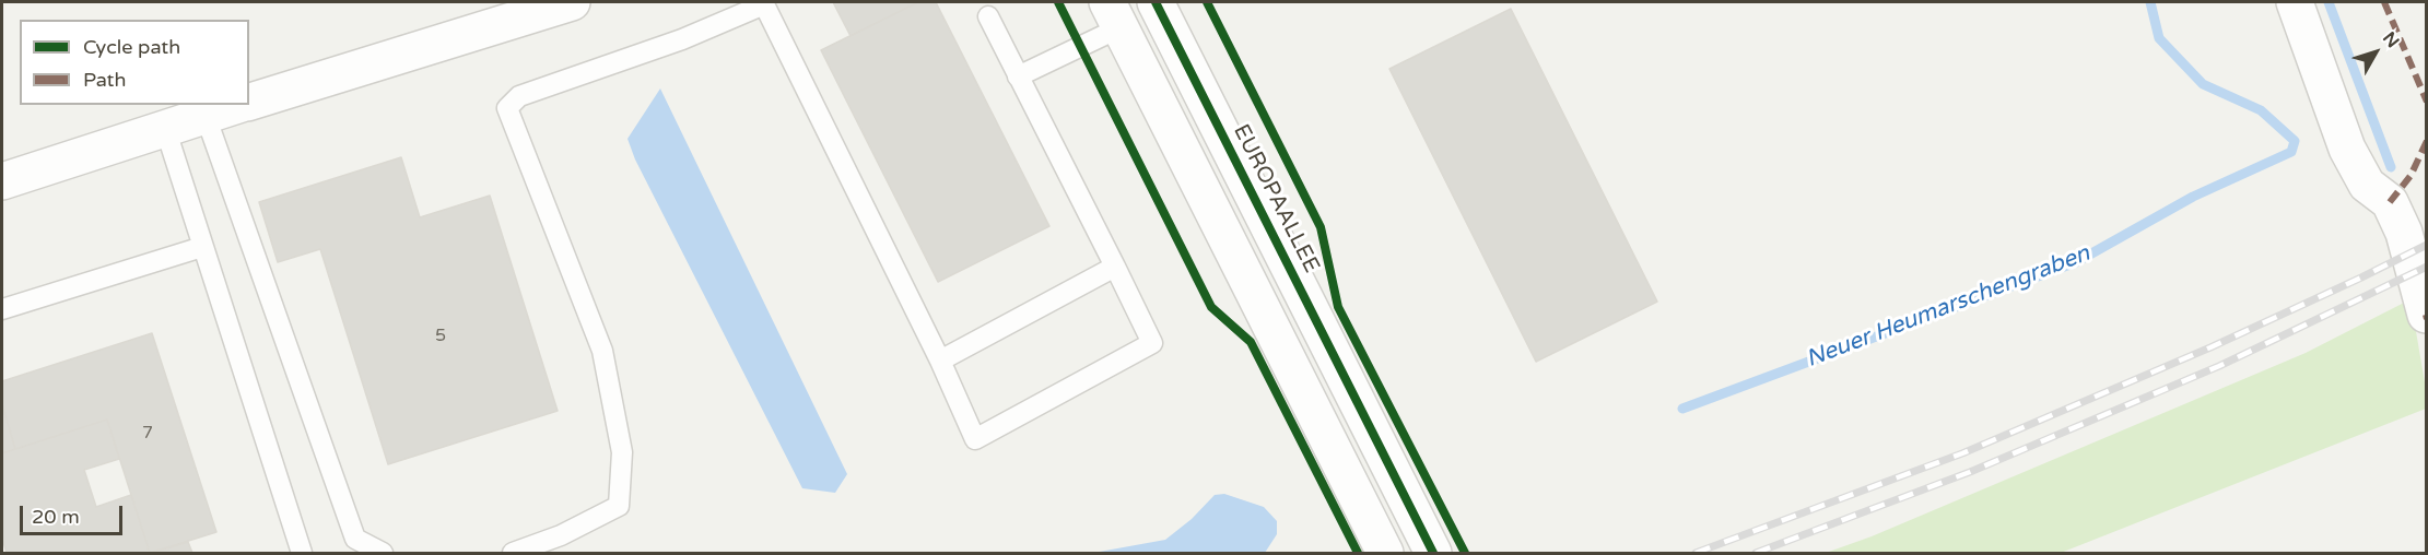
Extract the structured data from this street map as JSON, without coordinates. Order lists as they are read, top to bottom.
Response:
{
  "streets": {
    "street": ["EUROPAALLEE"]
  },
  "water": ["Neuer Heumarschengraben"],
  "house_numbers": ["5", "7"],
  "legend": ["Cycle path", "Path"],
  "scale_bar": "20 m",
  "north": "top right"
}
